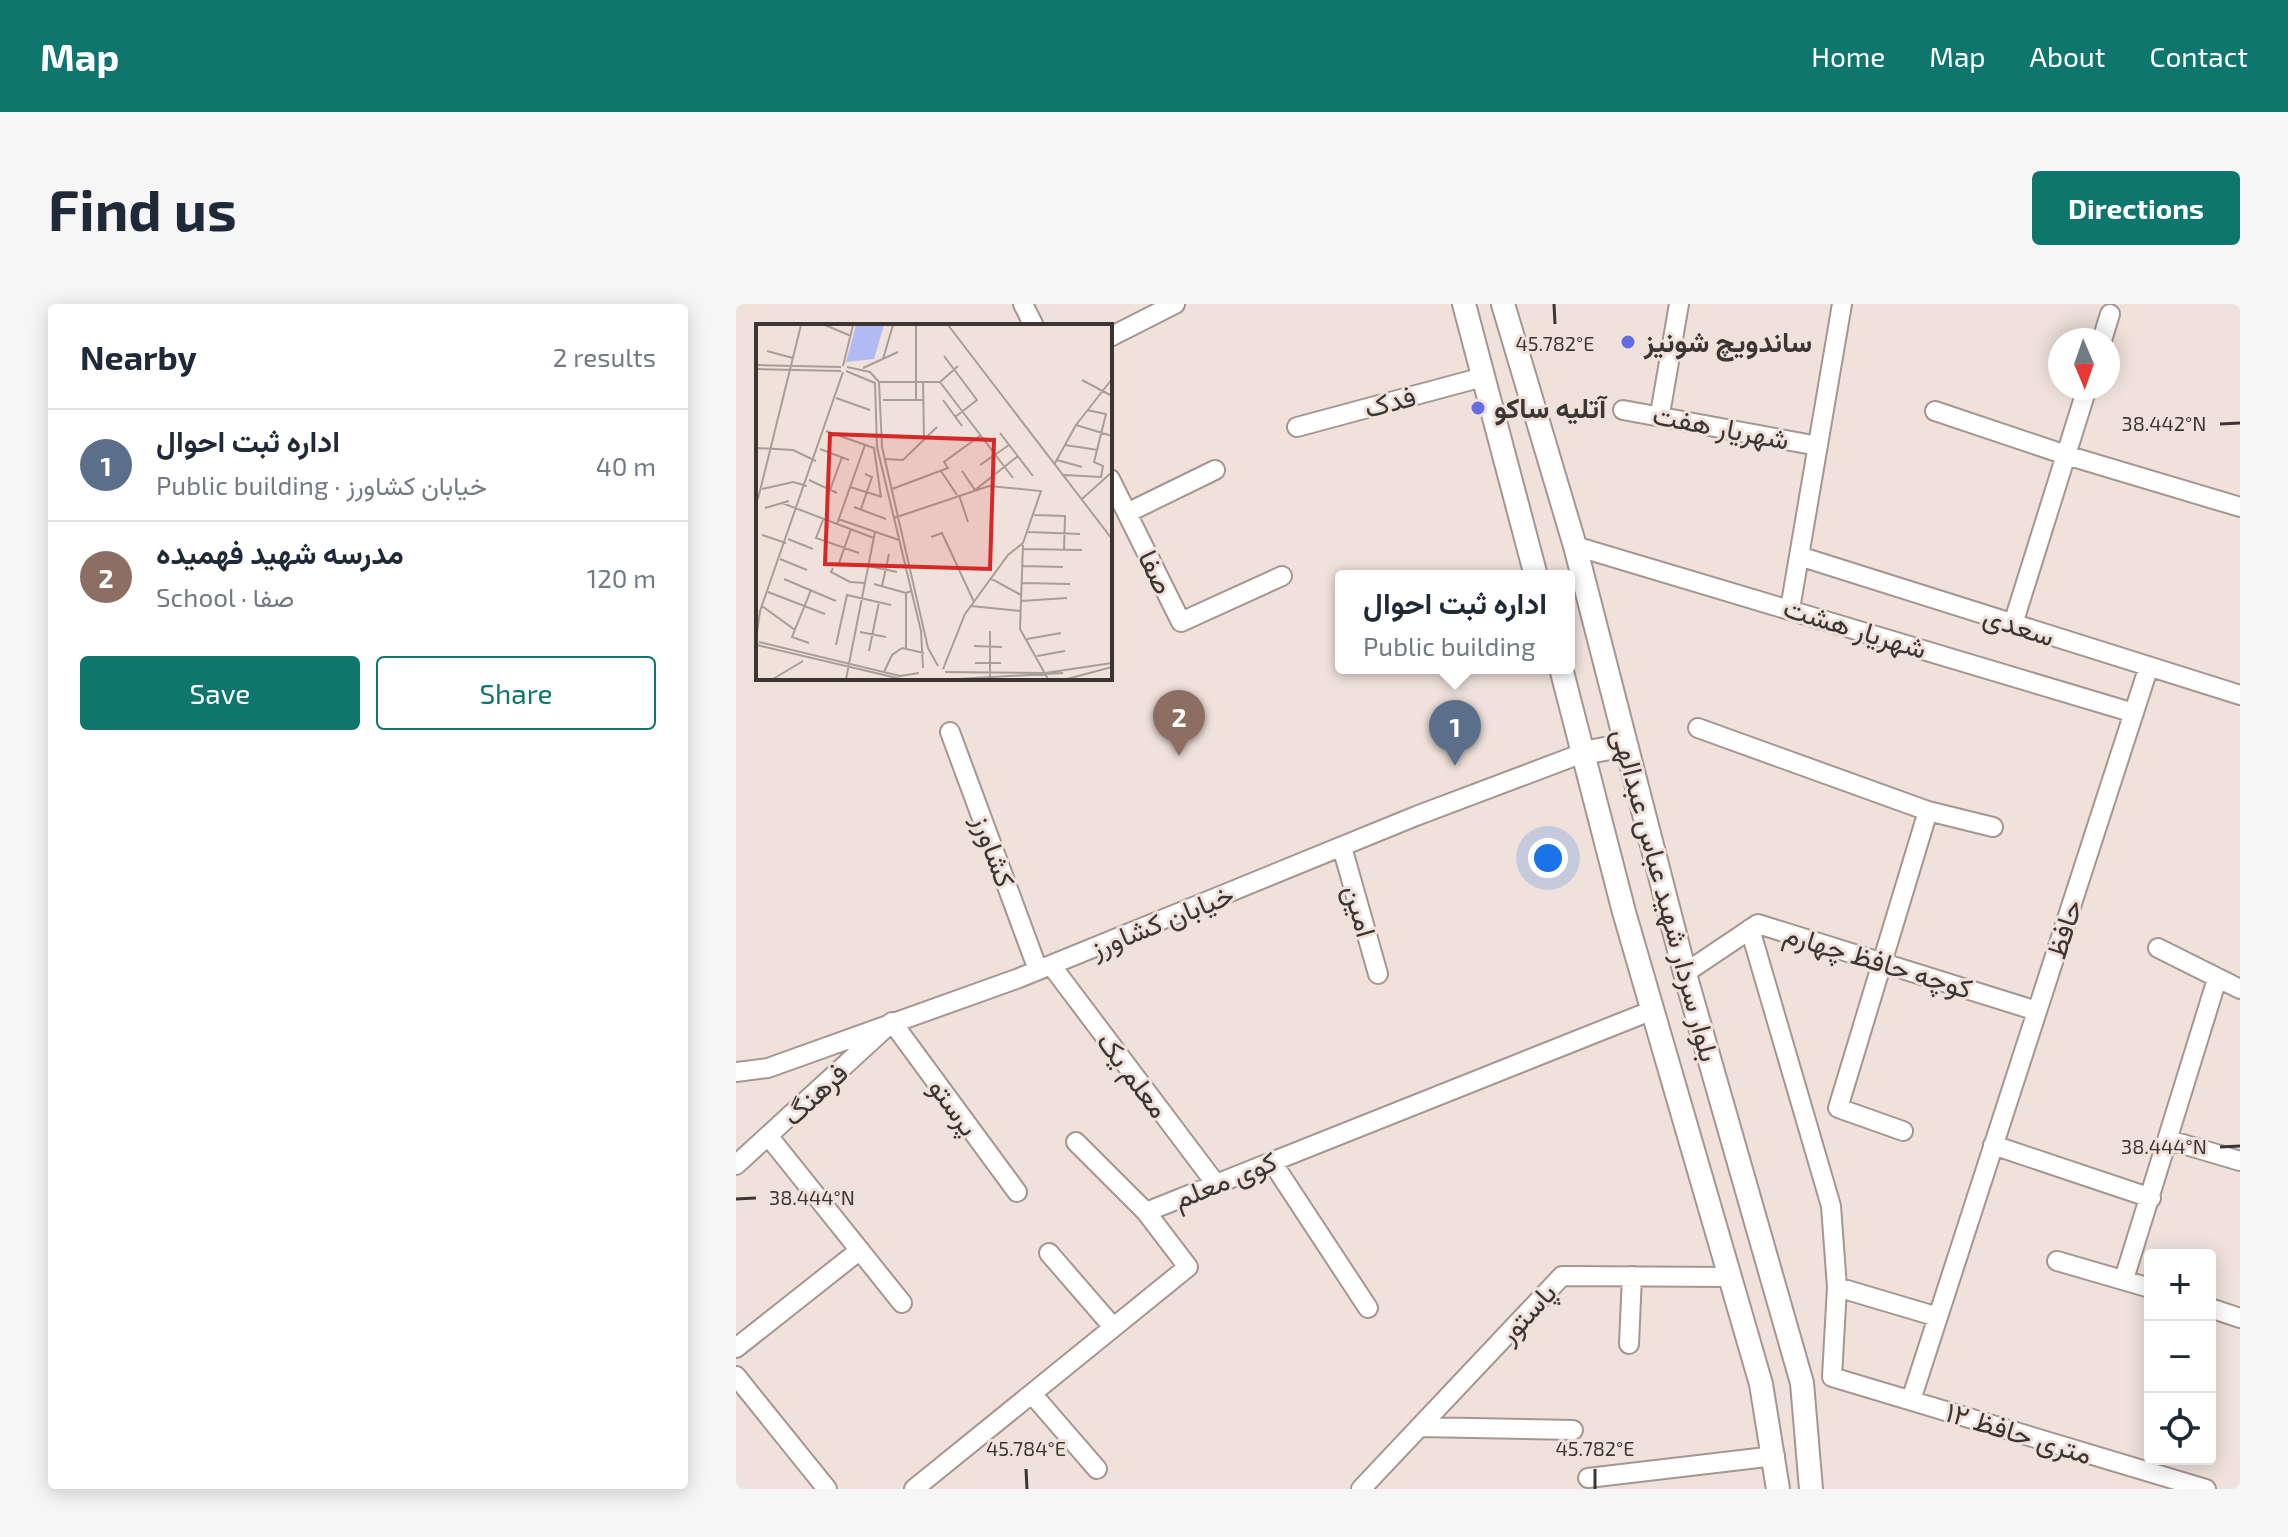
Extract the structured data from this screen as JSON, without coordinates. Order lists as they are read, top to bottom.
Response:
{
  "streets": {
    "street": [
      "فدک",
      "شهریار هفت",
      "صفا",
      "سعدی",
      "شهریار هشت",
      "کشاورز",
      "بلوار سردار شهید عباس عبدالهی",
      "امین",
      "خیابان کشاورز",
      "حافظ",
      "کوچه حافظ چهارم",
      "معلم یک",
      "فرهنگ",
      "پرستو",
      "کوی معلم",
      "پاستور",
      "۱۲ متری حافظ"
    ]
  },
  "crossings": [
    ["سعدی", "حافظ"],
    ["شهریار هشت", "بلوار سردار شهید عباس عبدالهی"],
    ["شهریار هشت", "حافظ"],
    ["کشاورز", "خیابان کشاورز"],
    ["کشاورز", "معلم یک"],
    ["بلوار سردار شهید عباس عبدالهی", "خیابان کشاورز"],
    ["بلوار سردار شهید عباس عبدالهی", "کوچه حافظ چهارم"],
    ["بلوار سردار شهید عباس عبدالهی", "کوی معلم"],
    ["بلوار سردار شهید عباس عبدالهی", "پاستور"],
    ["امین", "خیابان کشاورز"],
    ["خیابان کشاورز", "معلم یک"],
    ["خیابان کشاورز", "فرهنگ"],
    ["خیابان کشاورز", "پرستو"],
    ["حافظ", "کوچه حافظ چهارم"],
    ["حافظ", "۱۲ متری حافظ"],
    ["معلم یک", "کوی معلم"],
    ["فرهنگ", "پرستو"]
  ],
  "places": ["ساندویچ شونیز", "آتلیه ساکو"],
  "north": "bottom",
  "page": {
    "header": "Map",
    "nav": [
      "Home",
      "Map",
      "About",
      "Contact"
    ],
    "buttons": [
      "Directions",
      ["Save", "Share"]
    ],
    "title": "Find us",
    "heading": ["Nearby", "2 results"],
    "list": [
      {
        "mark": "1",
        "name": "اداره ثبت احوال",
        "note": "Public building · خیابان کشاورز",
        "value": "40 m"
      },
      {
        "mark": "2",
        "name": "مدرسه شهید فهمیده",
        "note": "School · صفا",
        "value": "120 m"
      }
    ],
    "popup": ["اداره ثبت احوال", "Public building"],
    "pins": ["2", "1"],
    "map_buttons": ["+", "−"]
  },
  "coordinates": [
    "45.782°E",
    "38.442°N",
    "38.444°N",
    "45.784°E"
  ]
}
